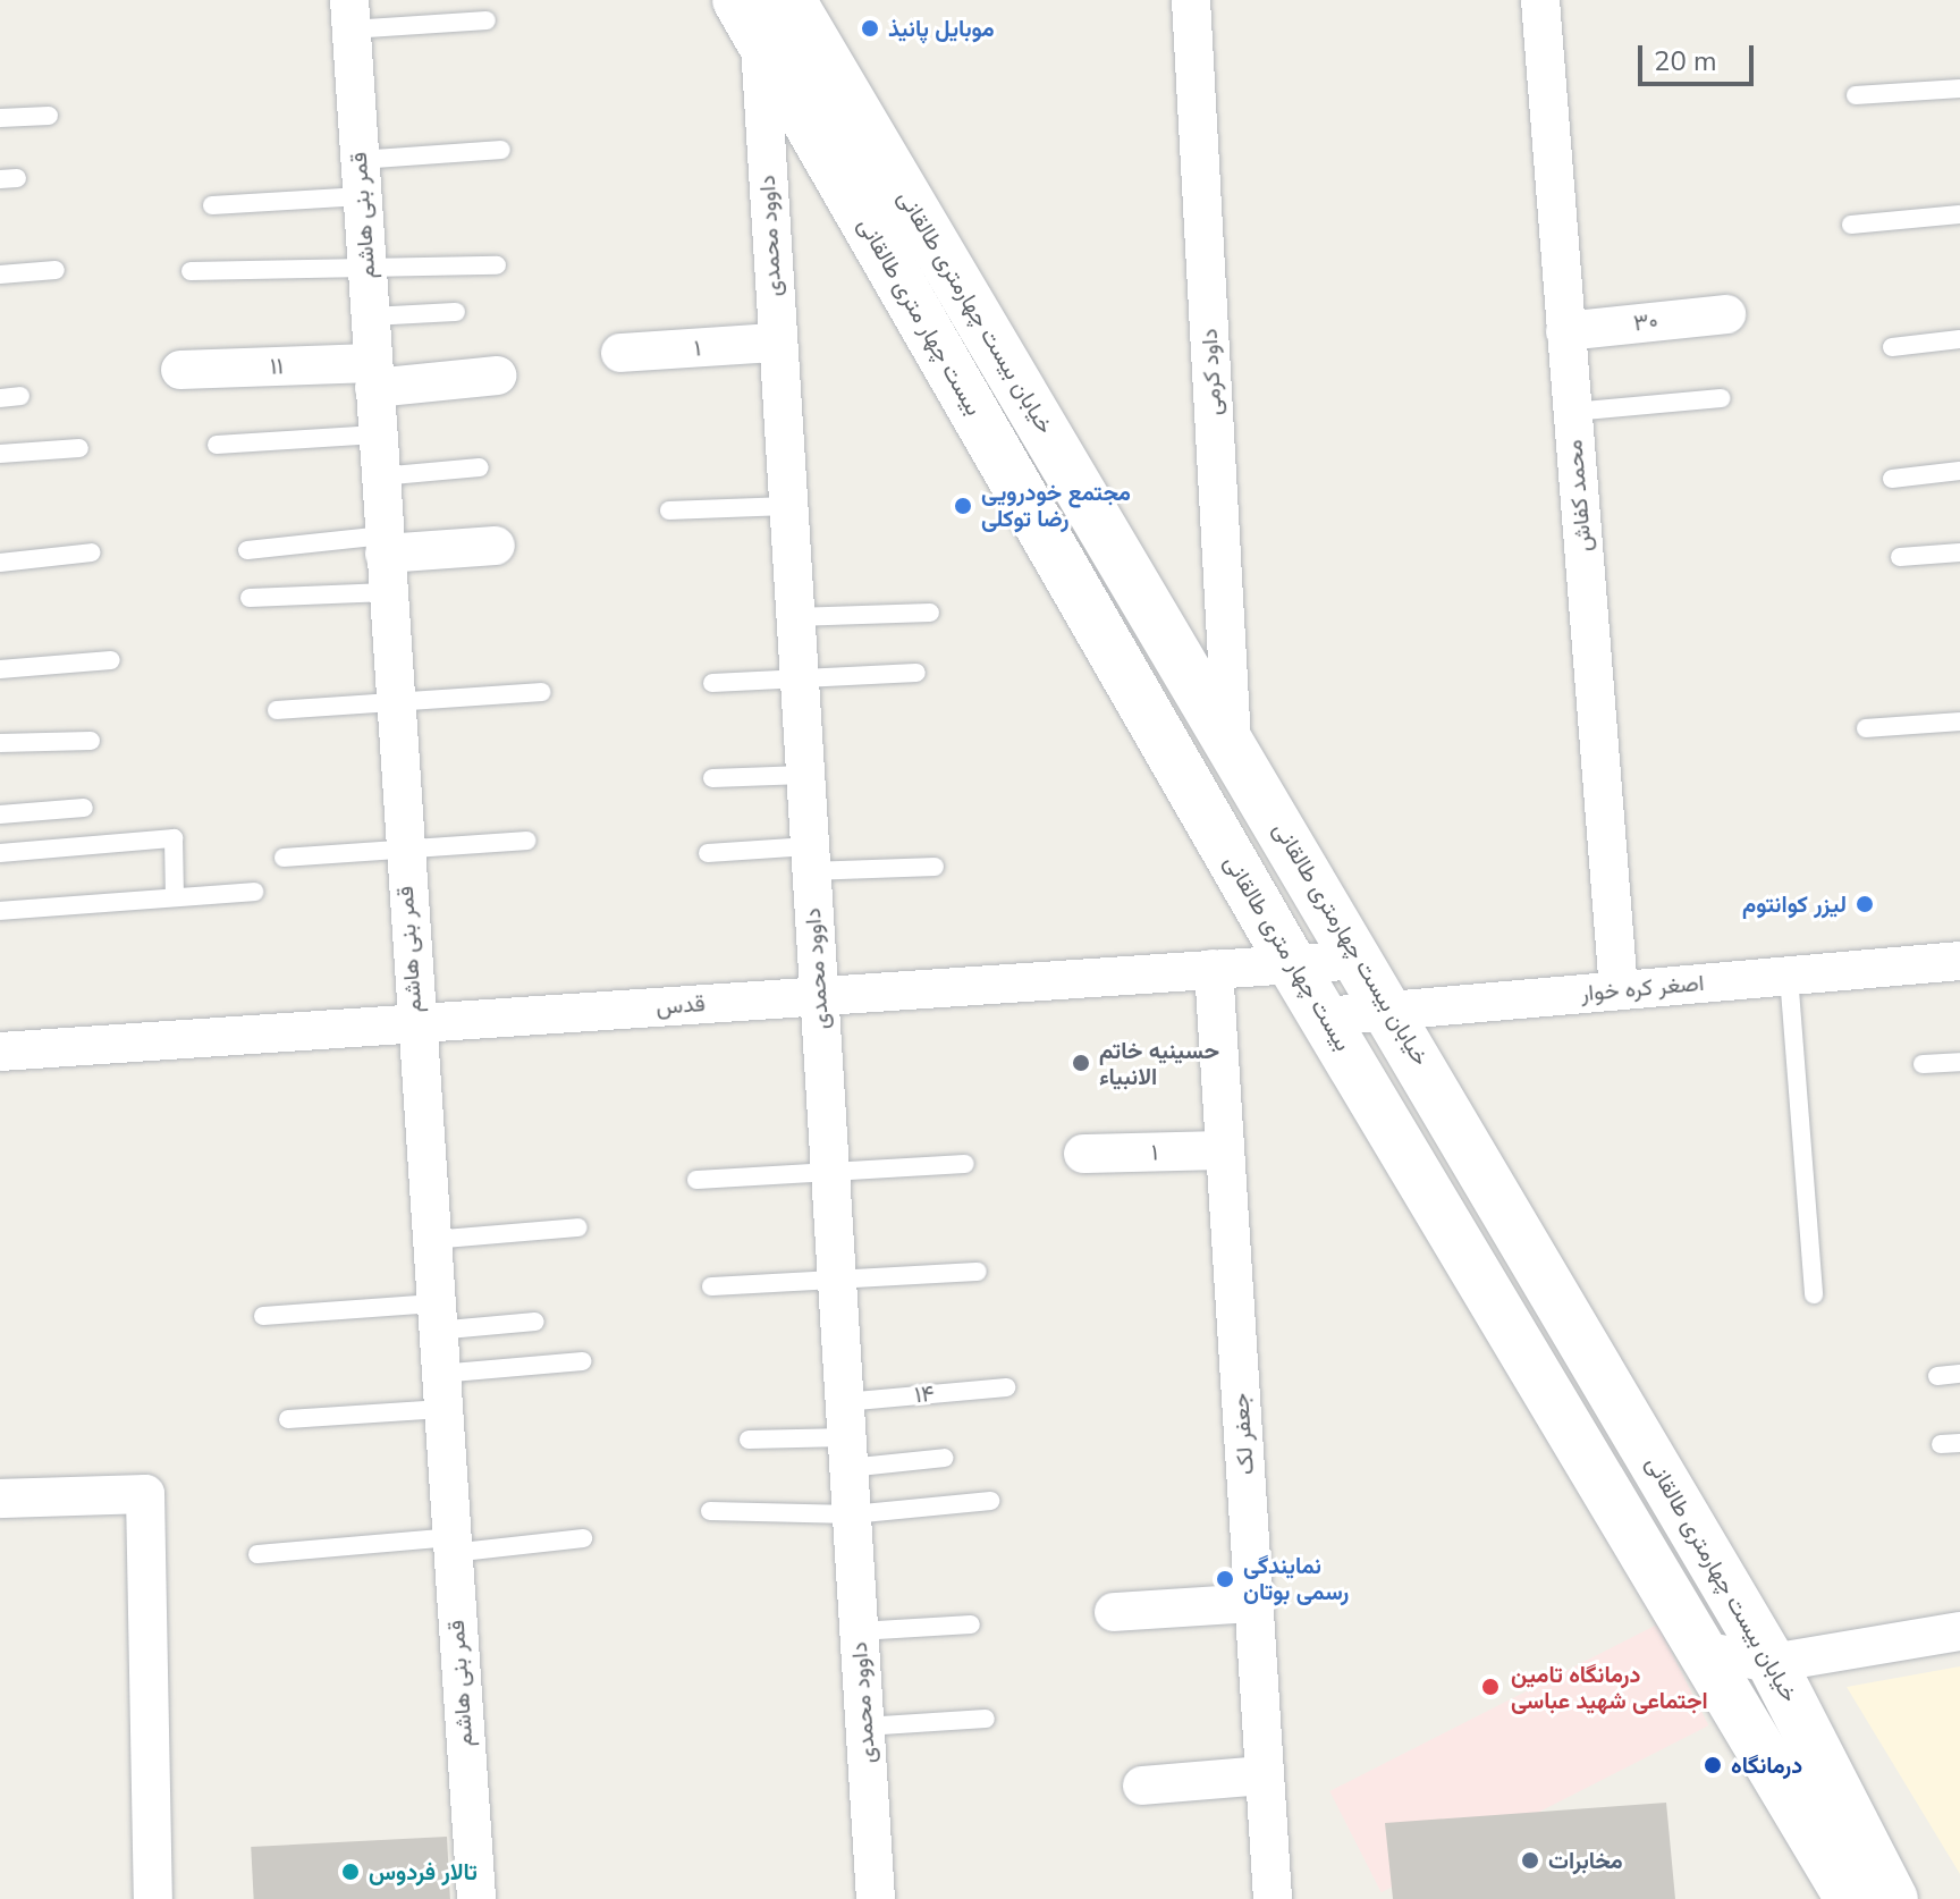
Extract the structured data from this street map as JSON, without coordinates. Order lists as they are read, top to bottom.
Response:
{
  "streets": {
    "main road": ["خیابان بیست چهارمتری طالقانی", "بیست چهار متری طالقانی"],
    "street": [
      "قمر بنی هاشم",
      "داوود محمدی",
      "۳۰",
      "۱",
      "۱۱",
      "داود کرمی",
      "محمد کفاش",
      "اصغر کره خوار",
      "قدس",
      "جعفر لک"
    ],
    "lane": ["۱۴"]
  },
  "crossings": [
    ["قمر بنی هاشم", "۱۱"],
    ["قمر بنی هاشم", "قدس"],
    ["داوود محمدی", "بیست چهار متری طالقانی"],
    ["داوود محمدی", "۱"],
    ["داوود محمدی", "قدس"],
    ["داوود محمدی", "۱۴"],
    ["خیابان بیست چهارمتری طالقانی", "داود کرمی"],
    ["خیابان بیست چهارمتری طالقانی", "اصغر کره خوار"],
    ["خیابان بیست چهارمتری طالقانی", "قدس"],
    ["بیست چهار متری طالقانی", "اصغر کره خوار"],
    ["بیست چهار متری طالقانی", "قدس"],
    ["۳۰", "محمد کفاش"],
    ["۱", "جعفر لک"],
    ["محمد کفاش", "اصغر کره خوار"],
    ["قدس", "جعفر لک"]
  ],
  "places": [
    "موبایل پانیذ",
    "مجتمع خودرویی رضا توکلی",
    "لیزر کوانتوم",
    "حسینیه خاتم الانبیاء",
    "نمایندگی رسمی بوتان",
    "درمانگاه تامین اجتماعی شهید عباسی",
    "درمانگاه",
    "مخابرات",
    "تالار فردوس"
  ],
  "scale_bar": "20 m"
}
